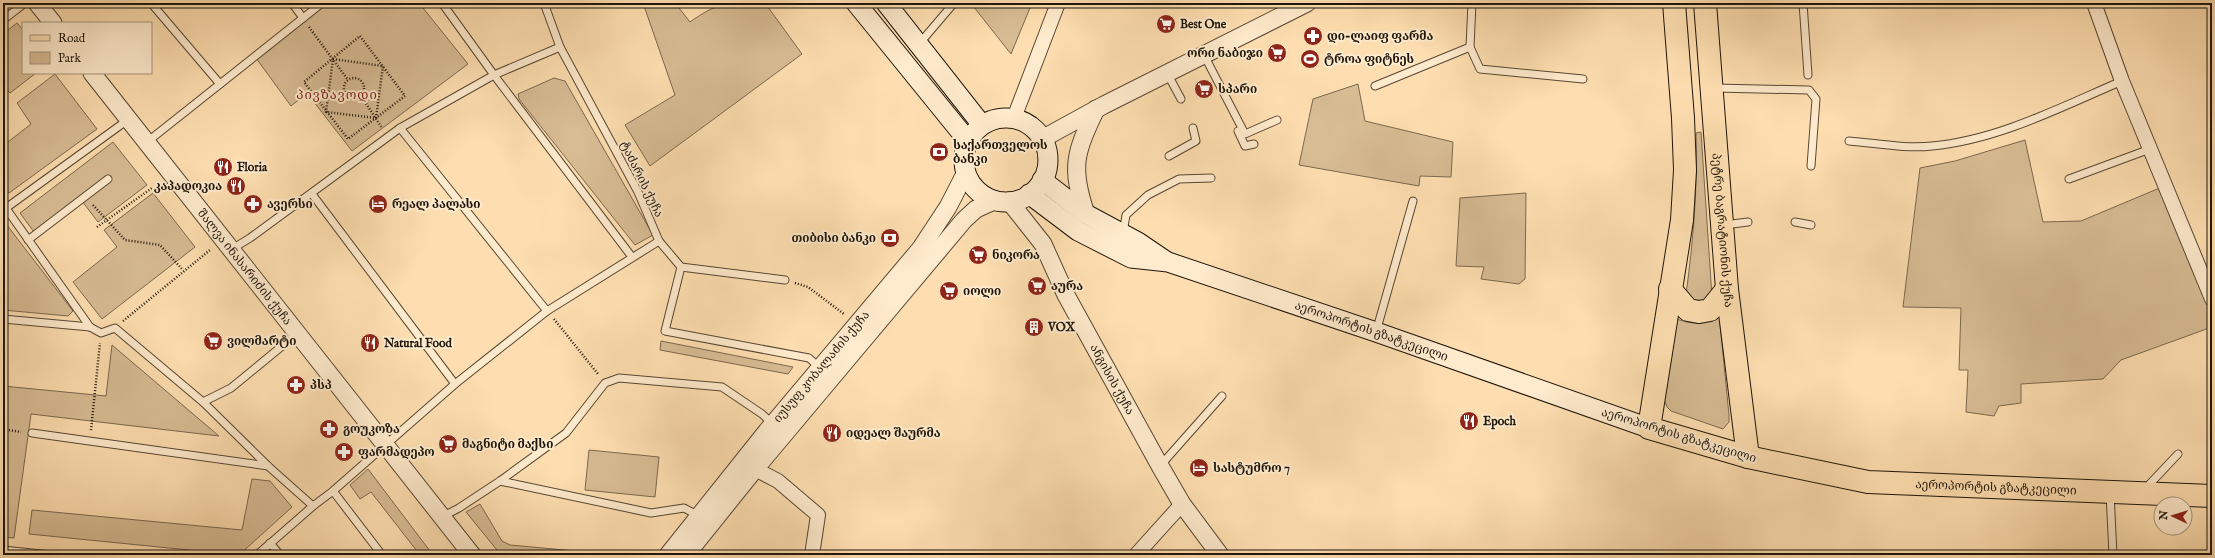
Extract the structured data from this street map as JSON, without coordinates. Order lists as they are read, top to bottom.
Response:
{
  "streets": {
    "main road": ["პეტრე ბაგრატიონის ქუჩა", "აეროპორტის გზატკეცილი"],
    "street": ["შალვა ინასარიძის ქუჩა", "იუსუფ კობალაძის ქუჩა", "ანგისის ქუჩა"],
    "lane": ["ტაძარის ქუჩა"]
  },
  "crossings": [
    ["პეტრე ბაგრატიონის ქუჩა", "აეროპორტის გზატკეცილი"],
    ["აეროპორტის გზატკეცილი", "იუსუფ კობალაძის ქუჩა"],
    ["აეროპორტის გზატკეცილი", "ანგისის ქუჩა"],
    ["იუსუფ კობალაძის ქუჩა", "ანგისის ქუჩა"]
  ],
  "districts": ["პივზავოდი"],
  "places": {
    "supermarket": [
      "Best One",
      "ორი ნაბიჯი",
      "სპარი",
      "ნიკორა",
      "აურა",
      "იოლი",
      "ვილმარტი",
      "მაგნიტი მაქსი"
    ],
    "pharmacy": [
      "დი-ლაიფ ფარმა",
      "ავერსი",
      "პსპ",
      "გოუკოზა",
      "ფარმადეპო"
    ],
    "sports": ["ტროა ფიტნეს"],
    "bank": ["საქართველოს ბანკი", "თიბისი ბანკი"],
    "restaurant": [
      "Floria",
      "კაპადოკია",
      "Natural Food",
      "Epoch",
      "იდეალ შაურმა"
    ],
    "hotel": ["რეალ პალასი", "სასტუმრო 7"],
    "building": ["VOX"]
  },
  "legend": ["Road", "Park"],
  "north": "left"
}
